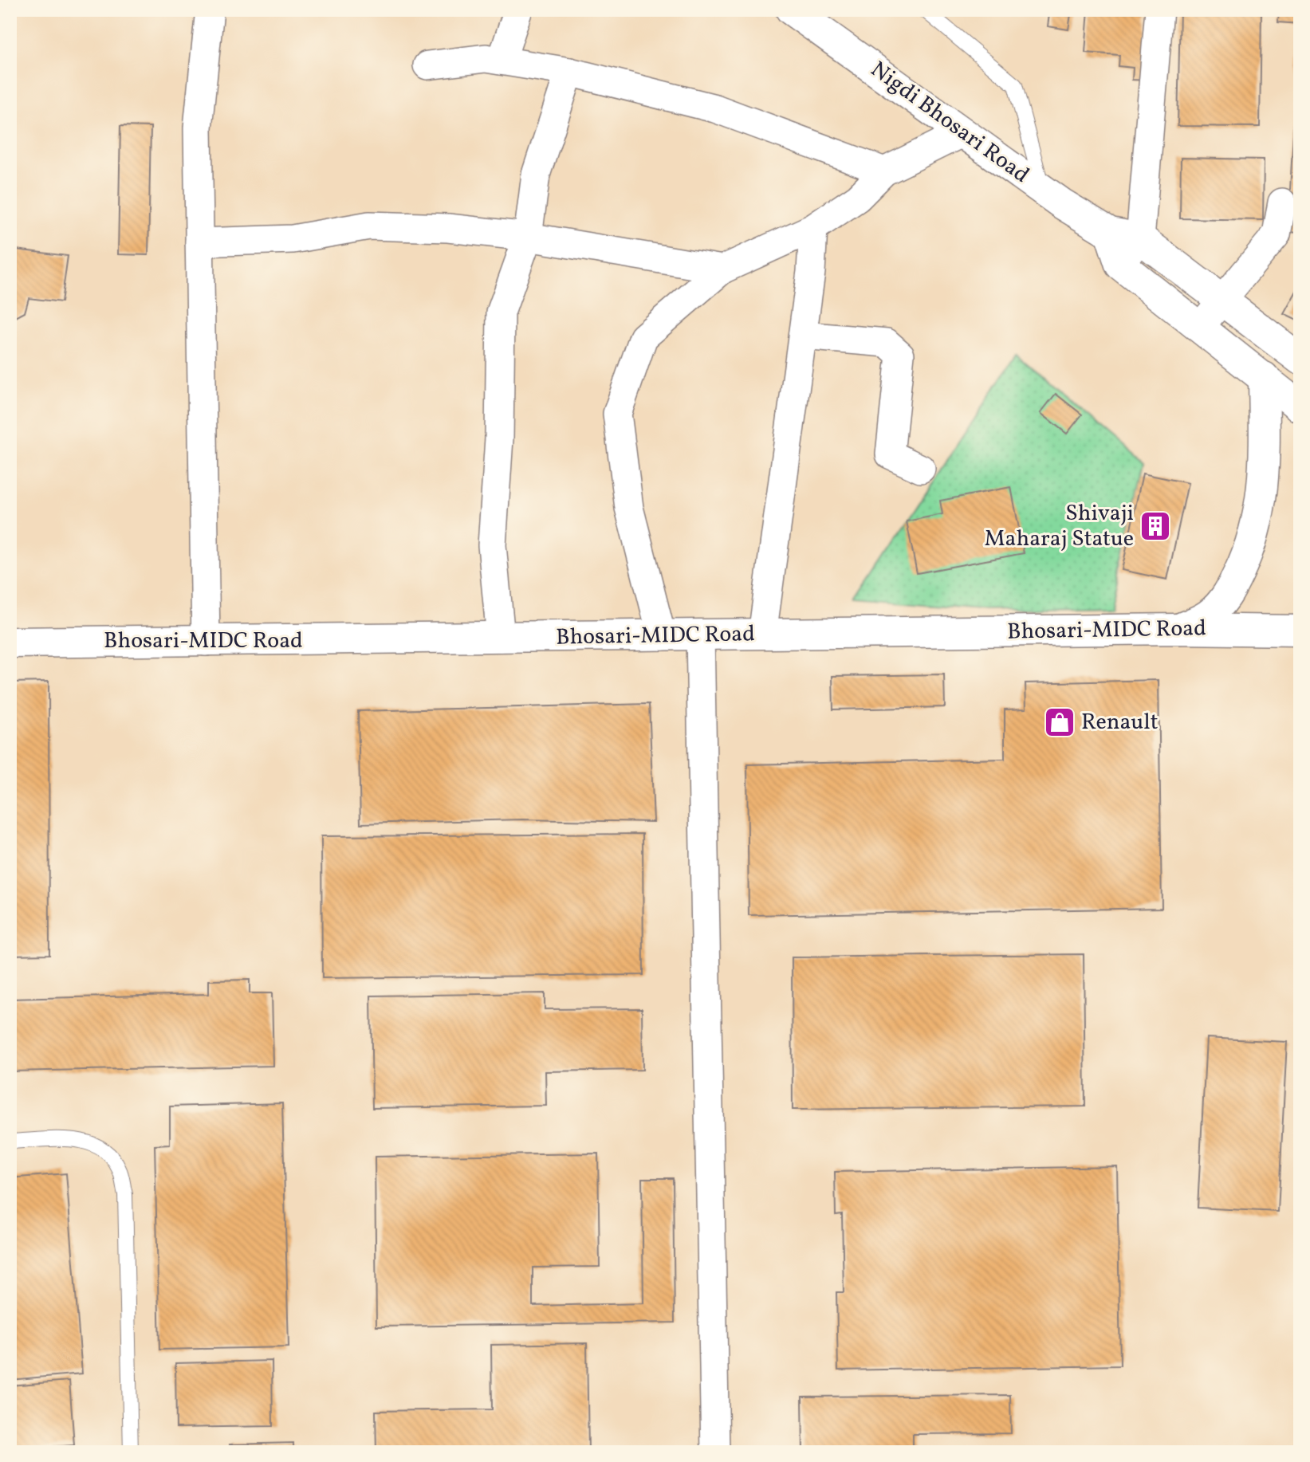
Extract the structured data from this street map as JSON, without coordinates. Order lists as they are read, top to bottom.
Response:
{
  "streets": {
    "street": ["Nigdi Bhosari Road", "Bhosari-MIDC Road"]
  },
  "places": {
    "building": ["Shivaji Maharaj Statue"],
    "shop": ["Renault"]
  }
}
